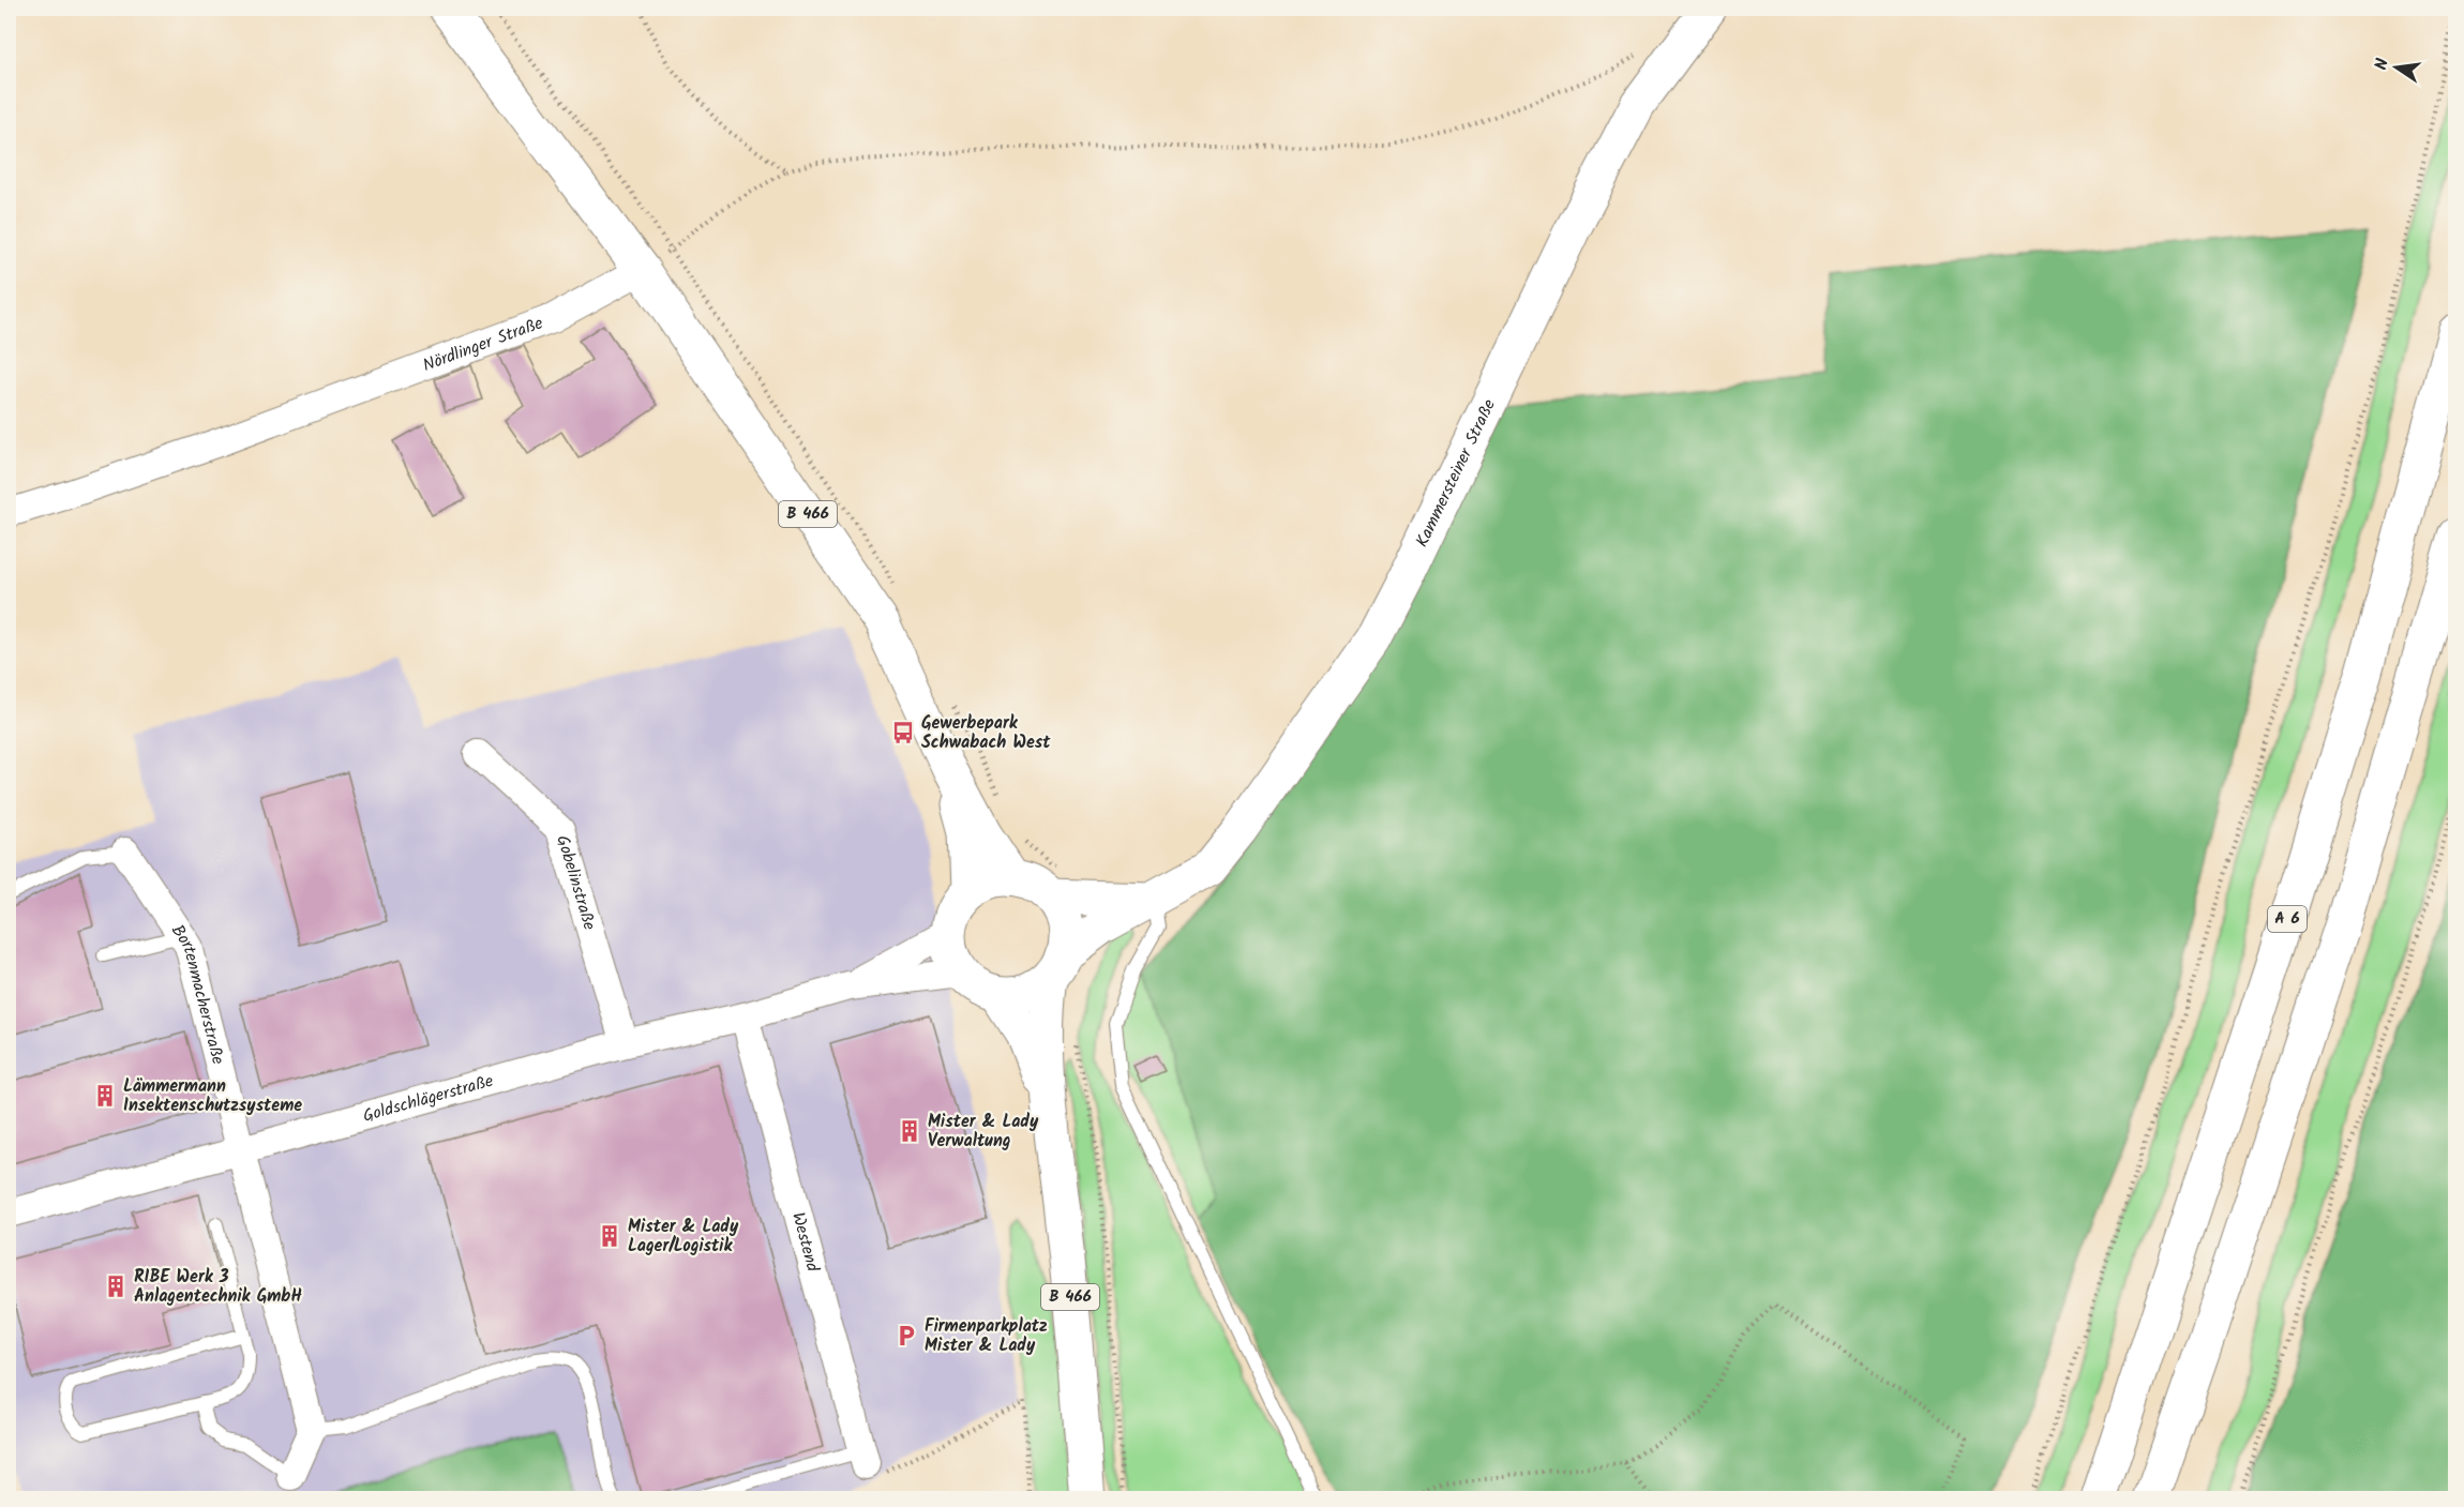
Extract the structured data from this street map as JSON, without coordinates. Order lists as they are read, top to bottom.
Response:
{
  "streets": {
    "main road": ["Kammersteiner Straße", "B 466", "A 6"],
    "street": [
      "Nördlinger Straße",
      "Gobelinstraße",
      "Bortenmacherstraße",
      "Goldschlägerstraße",
      "Westend"
    ]
  },
  "crossings": [
    ["Nördlinger Straße", "B 466"],
    ["Kammersteiner Straße", "B 466"],
    ["Kammersteiner Straße", "Goldschlägerstraße"],
    ["B 466", "Goldschlägerstraße"],
    ["Gobelinstraße", "Goldschlägerstraße"],
    ["Bortenmacherstraße", "Goldschlägerstraße"],
    ["Goldschlägerstraße", "Westend"]
  ],
  "places": {
    "bus stop": ["Gewerbepark Schwabach West"],
    "building": [
      "Lämmermann Insektenschutzsysteme",
      "Mister & Lady Verwaltung",
      "Mister & Lady Lager/Logistik",
      "RIBE Werk 3 Anlagentechnik GmbH"
    ],
    "parking": ["Firmenparkplatz Mister & Lady"]
  },
  "north": "left"
}
